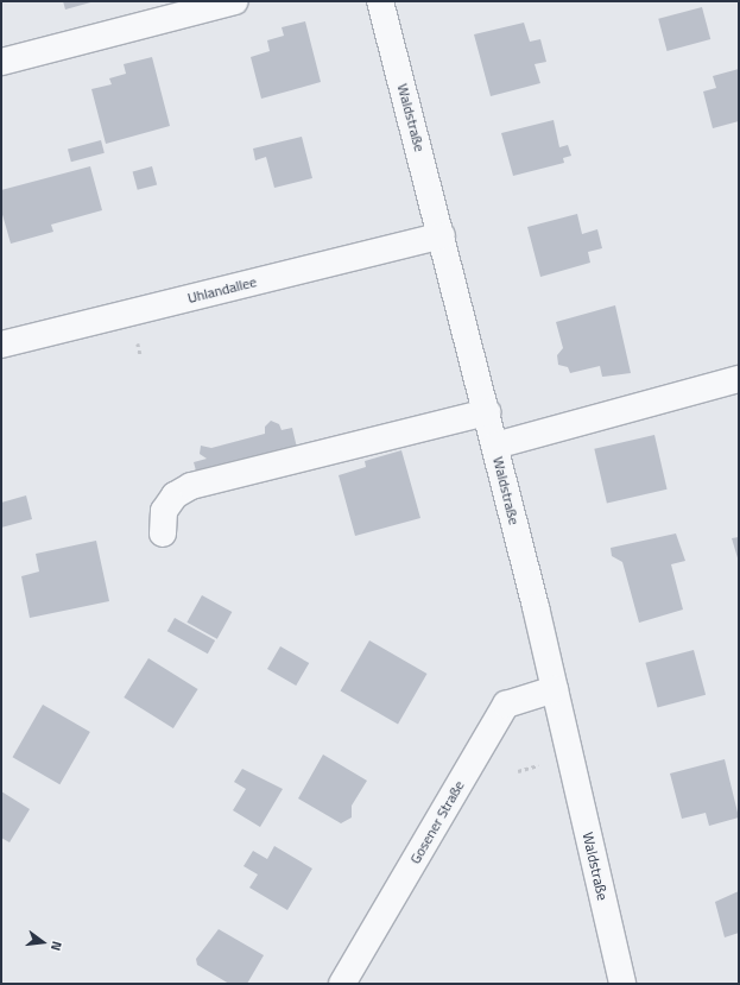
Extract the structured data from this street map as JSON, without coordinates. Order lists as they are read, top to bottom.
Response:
{
  "streets": {
    "street": ["Waldstraße", "Uhlandallee", "Gosener Straße"]
  },
  "crossings": [
    ["Waldstraße", "Uhlandallee"],
    ["Waldstraße", "Gosener Straße"]
  ],
  "north": "right"
}
